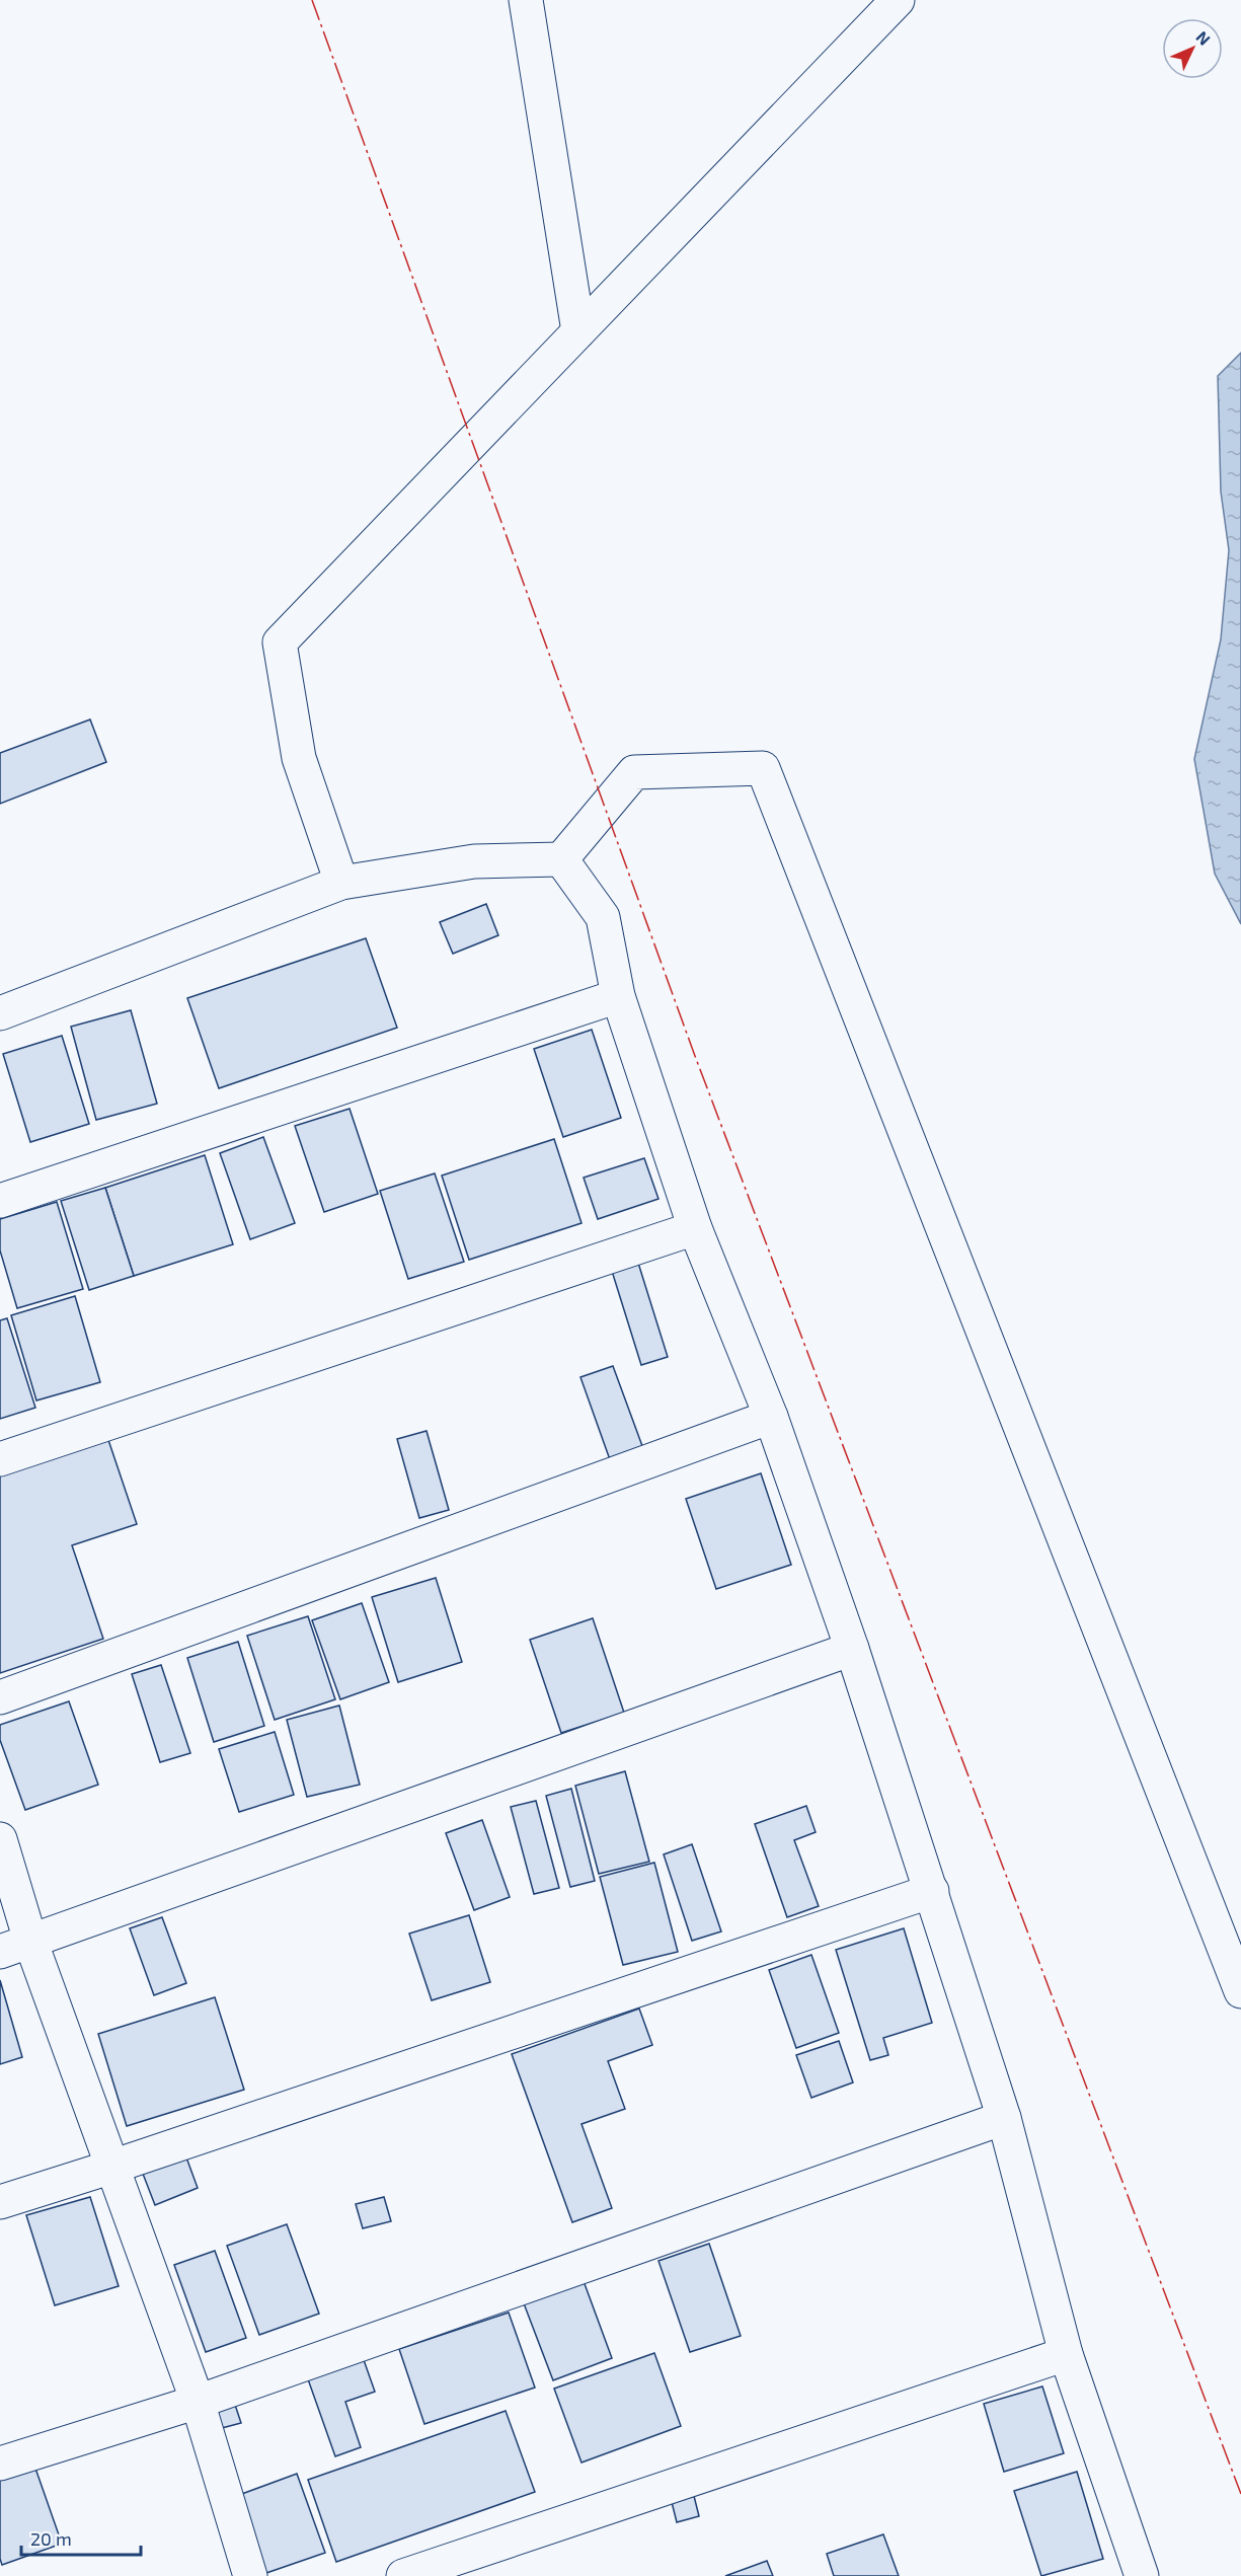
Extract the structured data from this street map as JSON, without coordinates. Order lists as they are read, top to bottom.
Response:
{
  "scale_bar": "20 m",
  "north": "top right"
}
